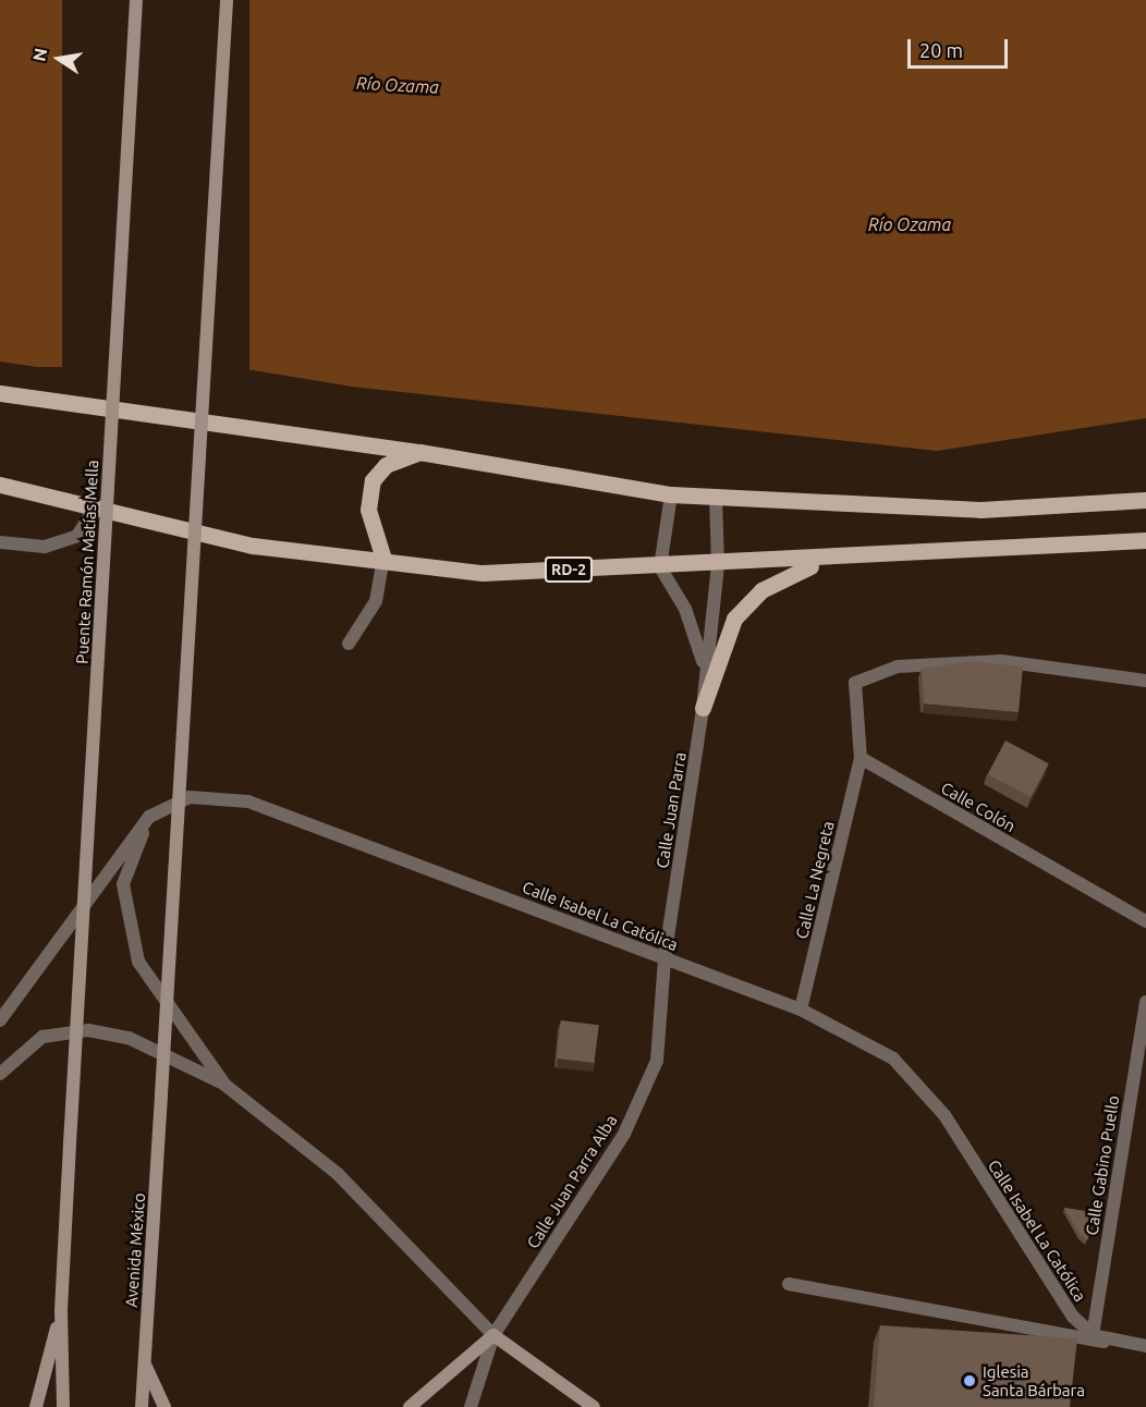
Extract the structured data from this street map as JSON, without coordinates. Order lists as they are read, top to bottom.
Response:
{
  "streets": {
    "main road": ["Puente Ramón Matías Mella", "RD-2", "Avenida México"],
    "street": [
      "Calle Colón",
      "Calle Juan Parra",
      "Calle La Negreta",
      "Calle Isabel La Católica",
      "Calle Gabino Puello",
      "Calle Juan Parra Alba"
    ]
  },
  "crossings": [
    ["RD-2", "Calle Juan Parra"],
    ["Calle Colón", "Calle La Negreta"],
    ["Calle Juan Parra", "Calle Isabel La Católica"],
    ["Calle Juan Parra", "Calle Juan Parra Alba"],
    ["Calle La Negreta", "Calle Isabel La Católica"],
    ["Calle Isabel La Católica", "Calle Gabino Puello"],
    ["Calle Isabel La Católica", "Calle Juan Parra Alba"]
  ],
  "water": ["Río Ozama"],
  "places": ["Iglesia Santa Bárbara"],
  "scale_bar": "20 m",
  "north": "left"
}
